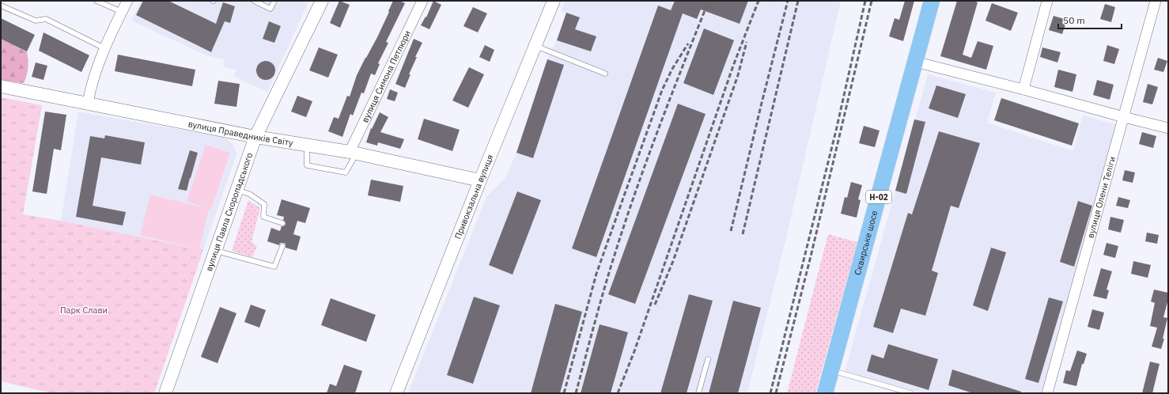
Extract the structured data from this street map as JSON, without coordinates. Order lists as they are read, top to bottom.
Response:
{
  "streets": {
    "main road": ["Н-02", "Сквирське шосе"],
    "street": [
      "вулиця Симона Петлюри",
      "вулиця Праведників Світу",
      "Привокзальна вулиця",
      "вулиця Олени Теліги",
      "вулиця Павла Скоропадського"
    ]
  },
  "crossings": [
    ["вулиця Симона Петлюри", "вулиця Праведників Світу"],
    ["вулиця Праведників Світу", "Привокзальна вулиця"],
    ["вулиця Праведників Світу", "вулиця Павла Скоропадського"]
  ],
  "parks": ["Парк Слави"],
  "scale_bar": "50 m"
}
